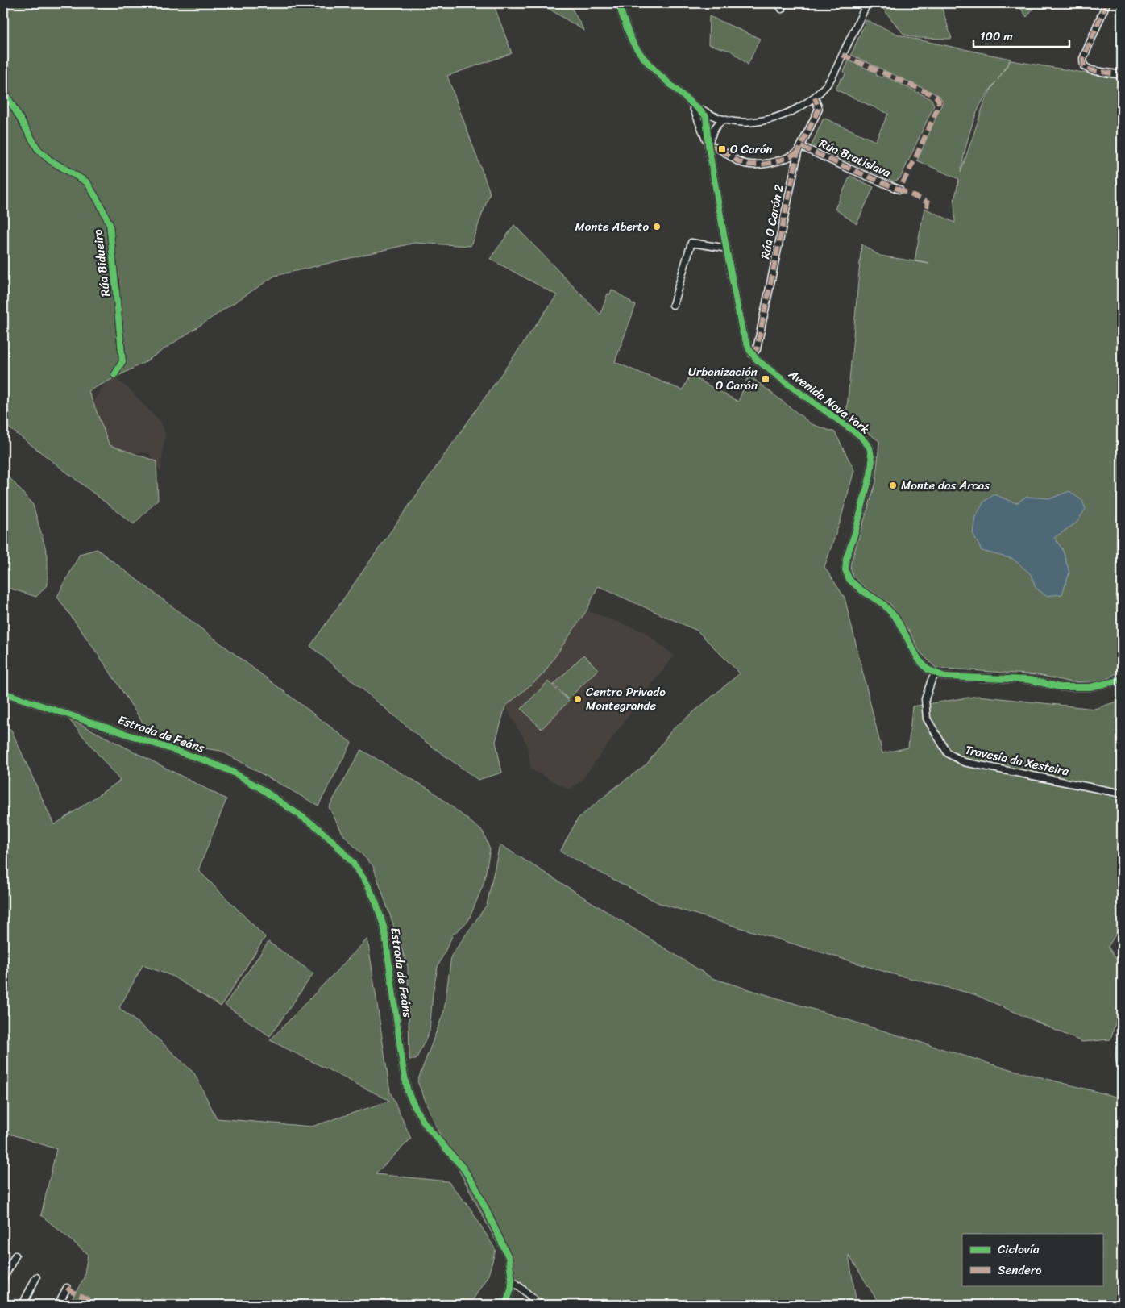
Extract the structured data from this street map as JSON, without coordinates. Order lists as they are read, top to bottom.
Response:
{
  "streets": {
    "street": [
      "Rúa Bratislava",
      "Rúa O Carón 2",
      "Rúa Bidueiro",
      "Avenida Nova York",
      "Estrada de Feáns",
      "Travesía da Xesteira"
    ]
  },
  "crossings": [
    ["Rúa Bratislava", "Rúa O Carón 2"],
    ["Rúa O Carón 2", "Avenida Nova York"],
    ["Avenida Nova York", "Travesía da Xesteira"]
  ],
  "places": {
    "transit": ["O Carón", "Urbanización O Carón"],
    "other": ["Monte Aberto", "Monte das Arcas", "Centro Privado Montegrande"]
  },
  "legend": ["Ciclovía", "Sendero"],
  "scale_bar": "100 m"
}
